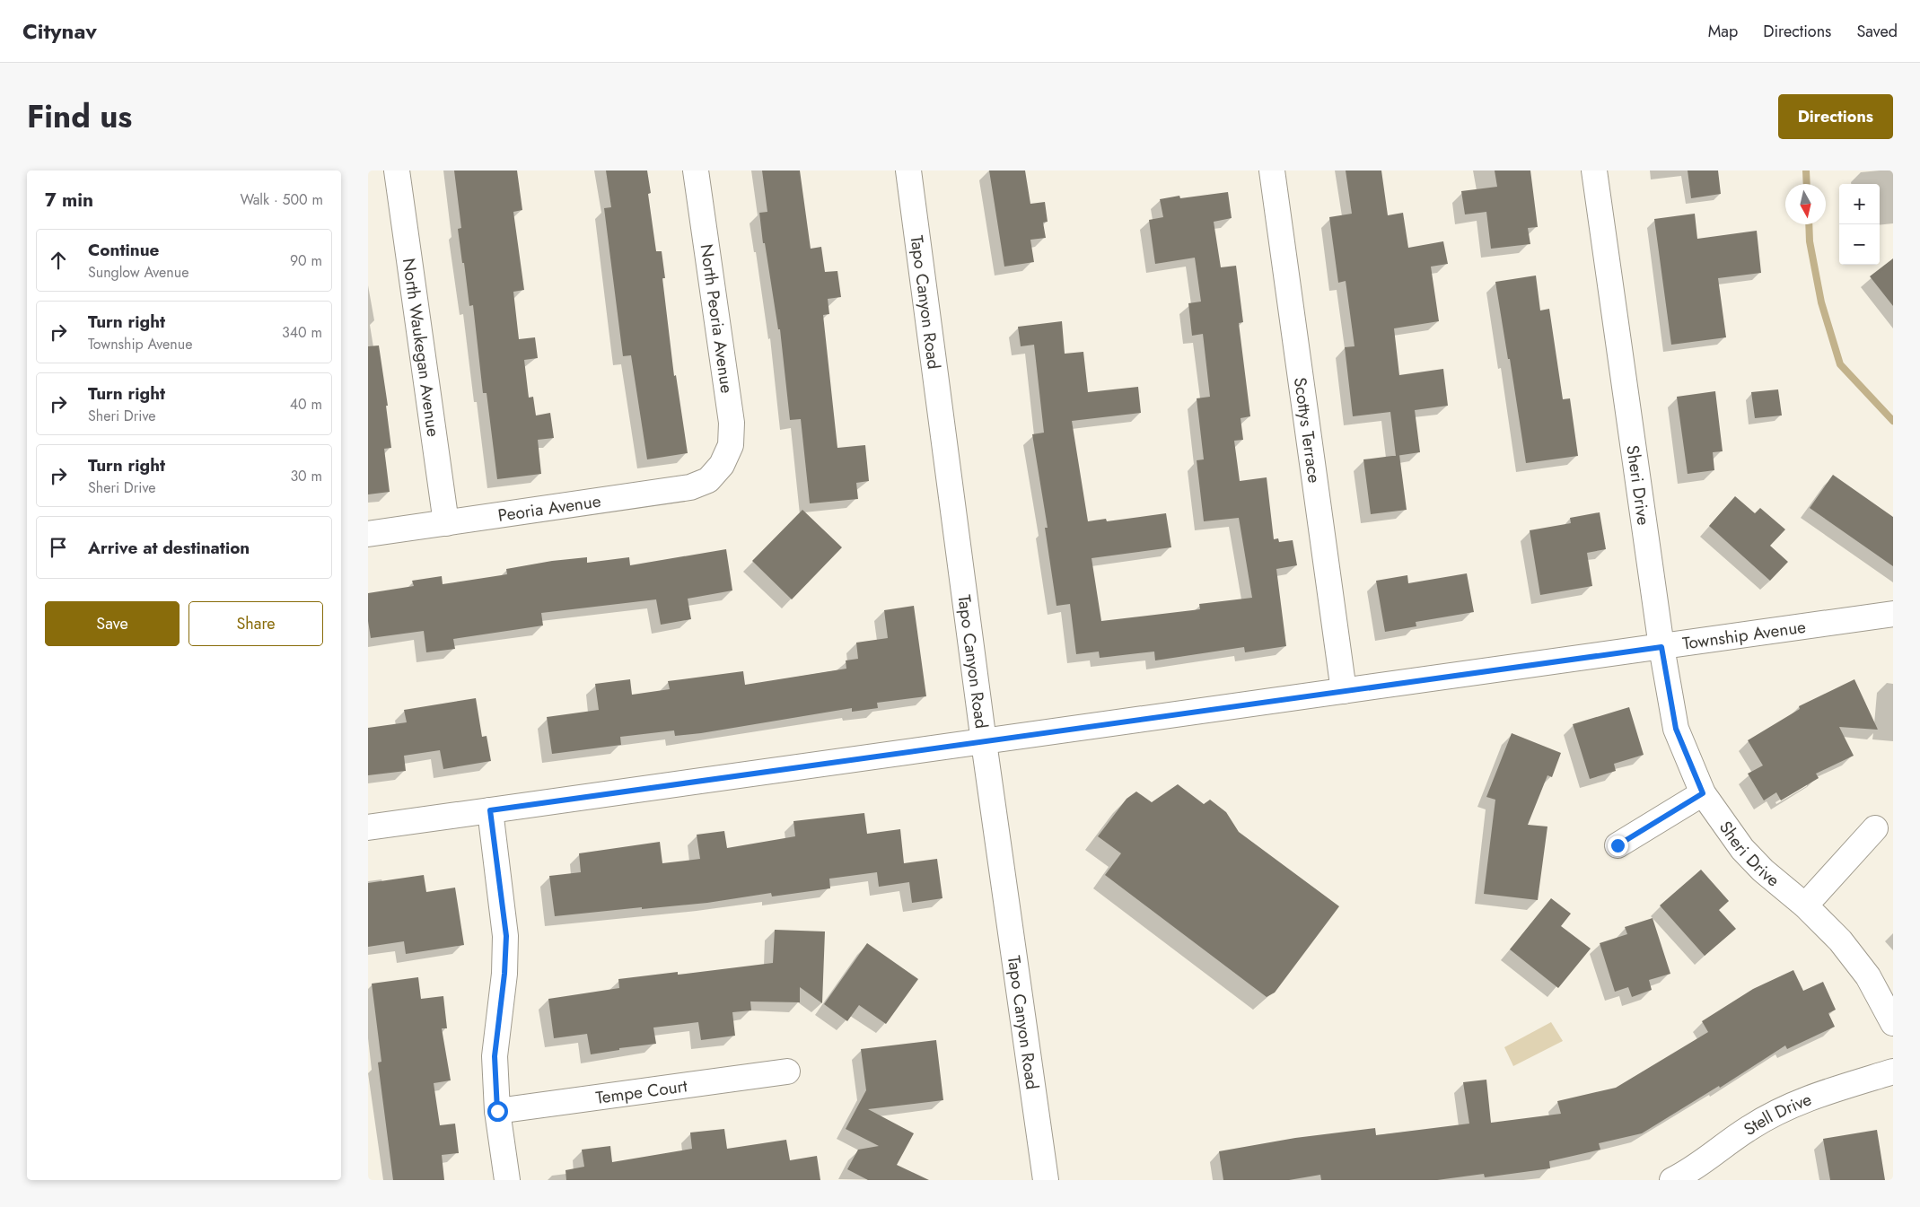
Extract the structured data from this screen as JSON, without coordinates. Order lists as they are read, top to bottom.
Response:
{
  "streets": {
    "street": [
      "Tapo Canyon Road",
      "North Peoria Avenue",
      "North Waukegan Avenue",
      "Scottys Terrace",
      "Sheri Drive",
      "Peoria Avenue",
      "Township Avenue",
      "Tempe Court",
      "Stell Drive"
    ]
  },
  "crossings": [
    ["Tapo Canyon Road", "Township Avenue"],
    ["North Peoria Avenue", "Peoria Avenue"],
    ["North Waukegan Avenue", "Peoria Avenue"],
    ["Scottys Terrace", "Township Avenue"],
    ["Sheri Drive", "Township Avenue"]
  ],
  "north": "bottom",
  "page": {
    "header": "Citynav",
    "nav": ["Map", "Directions", "Saved"],
    "title": "Find us",
    "buttons": [
      "Directions",
      ["Save", "Share"]
    ],
    "heading": ["7 min", "Walk · 500 m"],
    "map_buttons": ["+", "−"],
    "list": [
      ["Continue", "Sunglow Avenue", "90 m"],
      ["Turn right", "Township Avenue", "340 m"],
      ["Turn right", "Sheri Drive", "40 m"],
      ["Turn right", "Sheri Drive", "30 m"],
      "Arrive at destination"
    ]
  }
}
